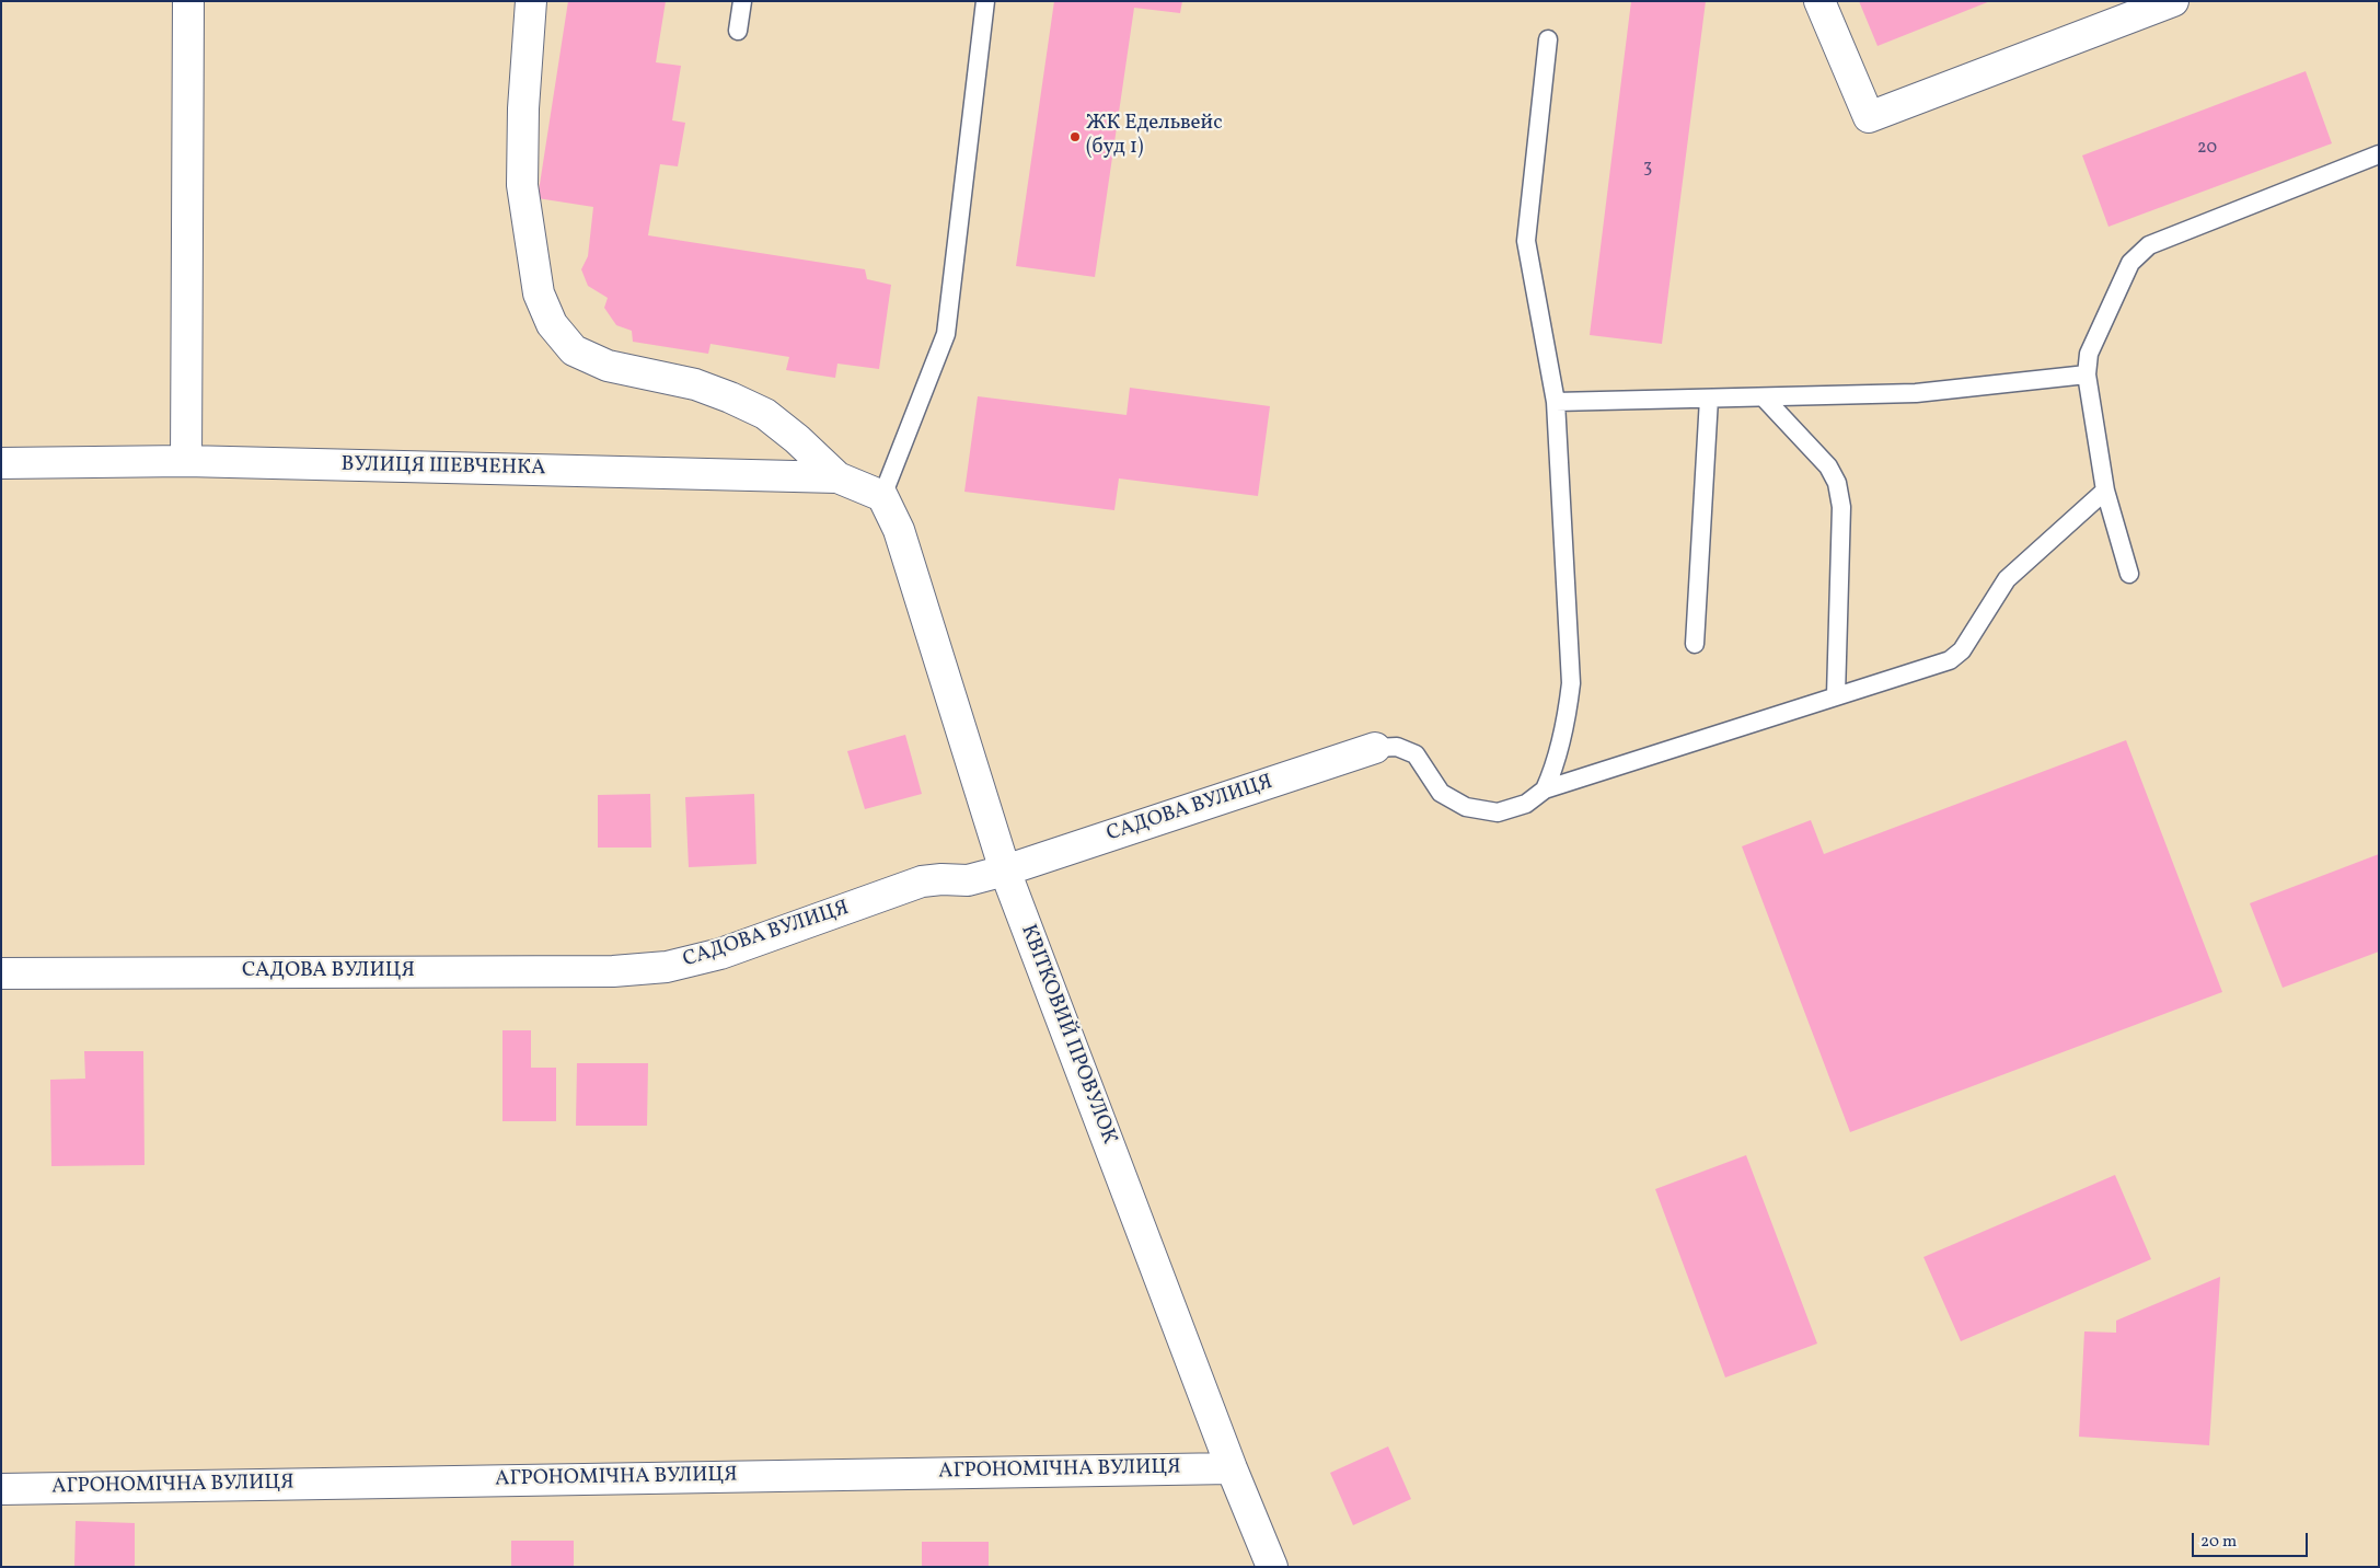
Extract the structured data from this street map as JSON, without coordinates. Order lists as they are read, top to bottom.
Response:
{
  "streets": {
    "street": [
      "ВУЛИЦЯ ШЕВЧЕНКА",
      "САДОВА ВУЛИЦЯ",
      "КВІТКОВИЙ ПРОВУЛОК",
      "АГРОНОМІЧНА ВУЛИЦЯ"
    ]
  },
  "crossings": [
    ["ВУЛИЦЯ ШЕВЧЕНКА", "КВІТКОВИЙ ПРОВУЛОК"],
    ["САДОВА ВУЛИЦЯ", "КВІТКОВИЙ ПРОВУЛОК"],
    ["КВІТКОВИЙ ПРОВУЛОК", "АГРОНОМІЧНА ВУЛИЦЯ"]
  ],
  "places": ["ЖК Едельвейс (буд 1)"],
  "house_numbers": ["20", "3"],
  "scale_bar": "20 m"
}
